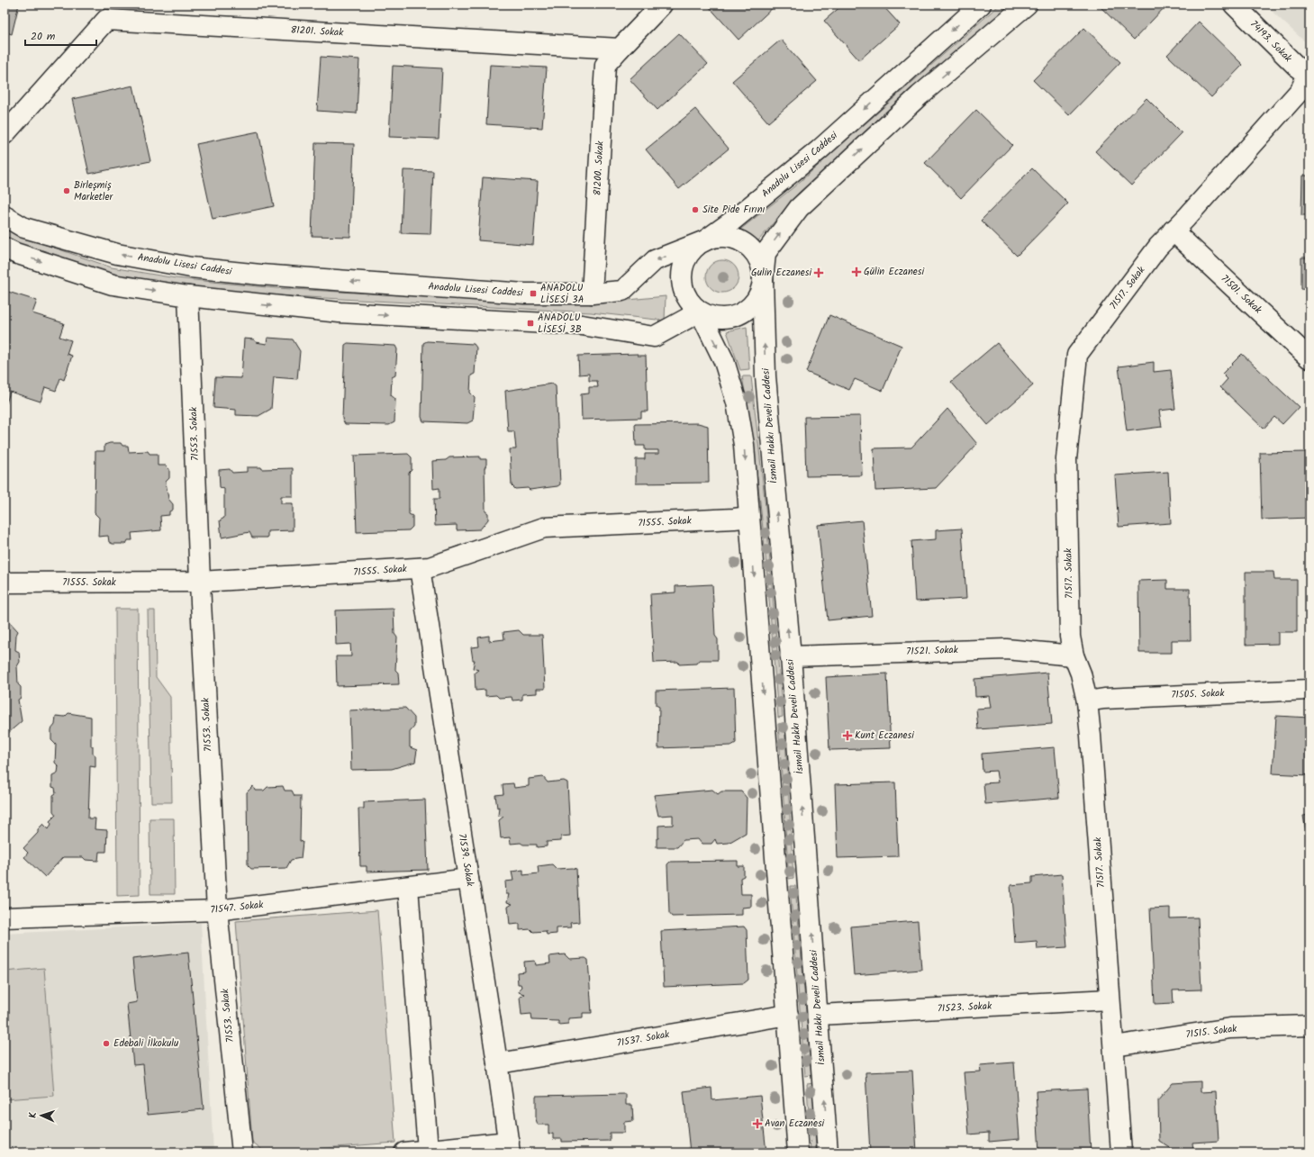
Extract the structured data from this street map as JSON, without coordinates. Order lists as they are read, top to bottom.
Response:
{
  "streets": {
    "street": [
      "81201. Sokak",
      "74193. Sokak",
      "Anadolu Lisesi Caddesi",
      "81200. Sokak",
      "71517. Sokak",
      "71501. Sokak",
      "İsmail Hakkı Develi Caddesi",
      "71553. Sokak",
      "71555. Sokak",
      "71521. Sokak",
      "71505. Sokak",
      "71539. Sokak",
      "71547. Sokak",
      "71523. Sokak",
      "71515. Sokak",
      "71537. Sokak"
    ]
  },
  "crossings": [
    ["81201. Sokak", "81200. Sokak"],
    ["74193. Sokak", "71517. Sokak"],
    ["Anadolu Lisesi Caddesi", "81200. Sokak"],
    ["Anadolu Lisesi Caddesi", "İsmail Hakkı Develi Caddesi"],
    ["71517. Sokak", "71501. Sokak"],
    ["71517. Sokak", "71521. Sokak"],
    ["71517. Sokak", "71505. Sokak"],
    ["71517. Sokak", "71523. Sokak"],
    ["71517. Sokak", "71515. Sokak"],
    ["İsmail Hakkı Develi Caddesi", "71521. Sokak"],
    ["İsmail Hakkı Develi Caddesi", "71523. Sokak"],
    ["71553. Sokak", "71555. Sokak"],
    ["71553. Sokak", "71547. Sokak"],
    ["71555. Sokak", "71539. Sokak"],
    ["71539. Sokak", "71547. Sokak"],
    ["71539. Sokak", "71537. Sokak"]
  ],
  "places": {
    "other": ["Birleşmiş Marketler", "Site Pide Fırını", "Edebali İlkokulu"],
    "health": [
      "Gülin Eczanesi",
      "Gulin Eczanesi",
      "Kunt Eczanesi",
      "Avan Eczanesi"
    ],
    "transit": ["ANADOLU LİSESİ 3A", "ANADOLU LİSESİ 3B"]
  },
  "scale_bar": "20 m",
  "north": "left"
}
